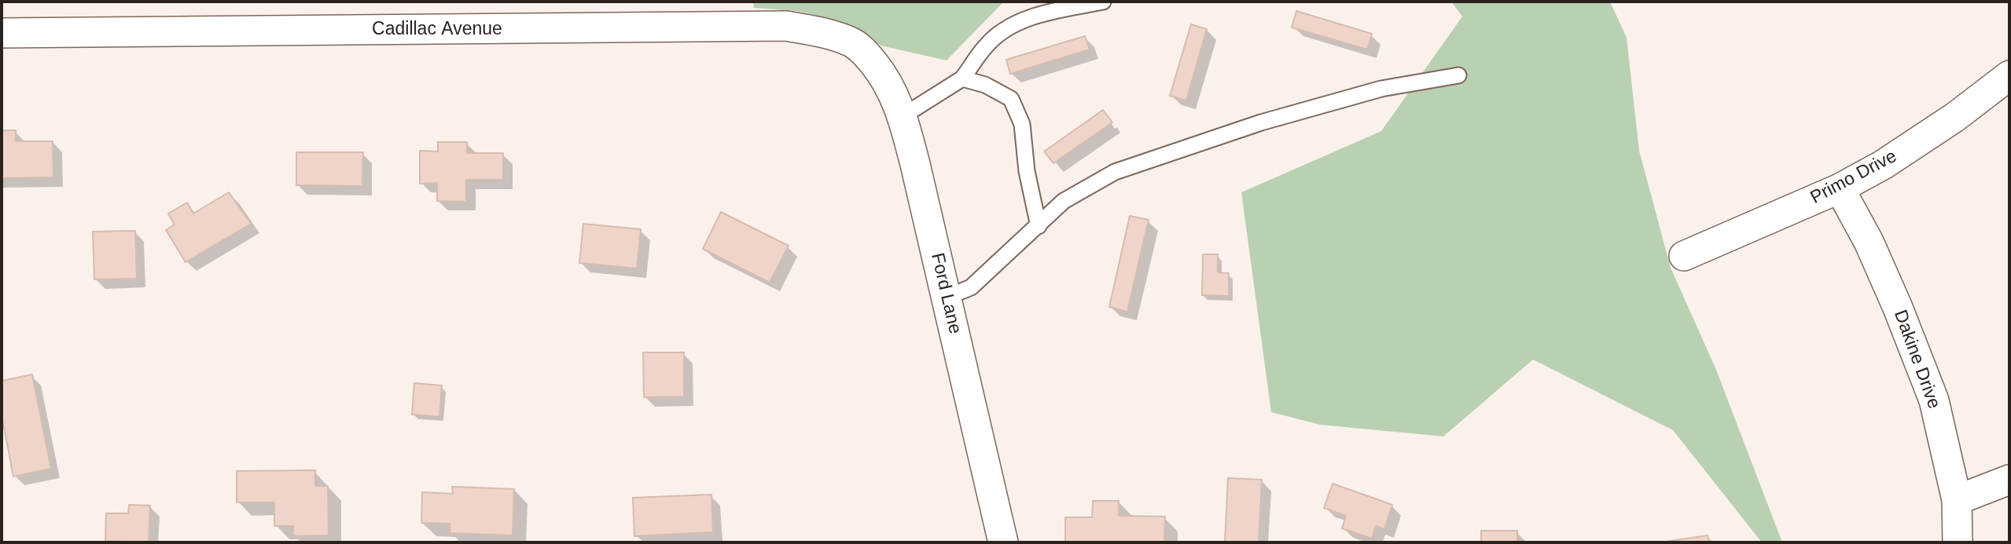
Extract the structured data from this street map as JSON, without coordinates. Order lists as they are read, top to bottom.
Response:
{
  "streets": {
    "street": [
      "Cadillac Avenue",
      "Primo Drive",
      "Ford Lane",
      "Dakine Drive"
    ]
  },
  "crossings": [
    ["Cadillac Avenue", "Ford Lane"],
    ["Primo Drive", "Dakine Drive"]
  ]
}
